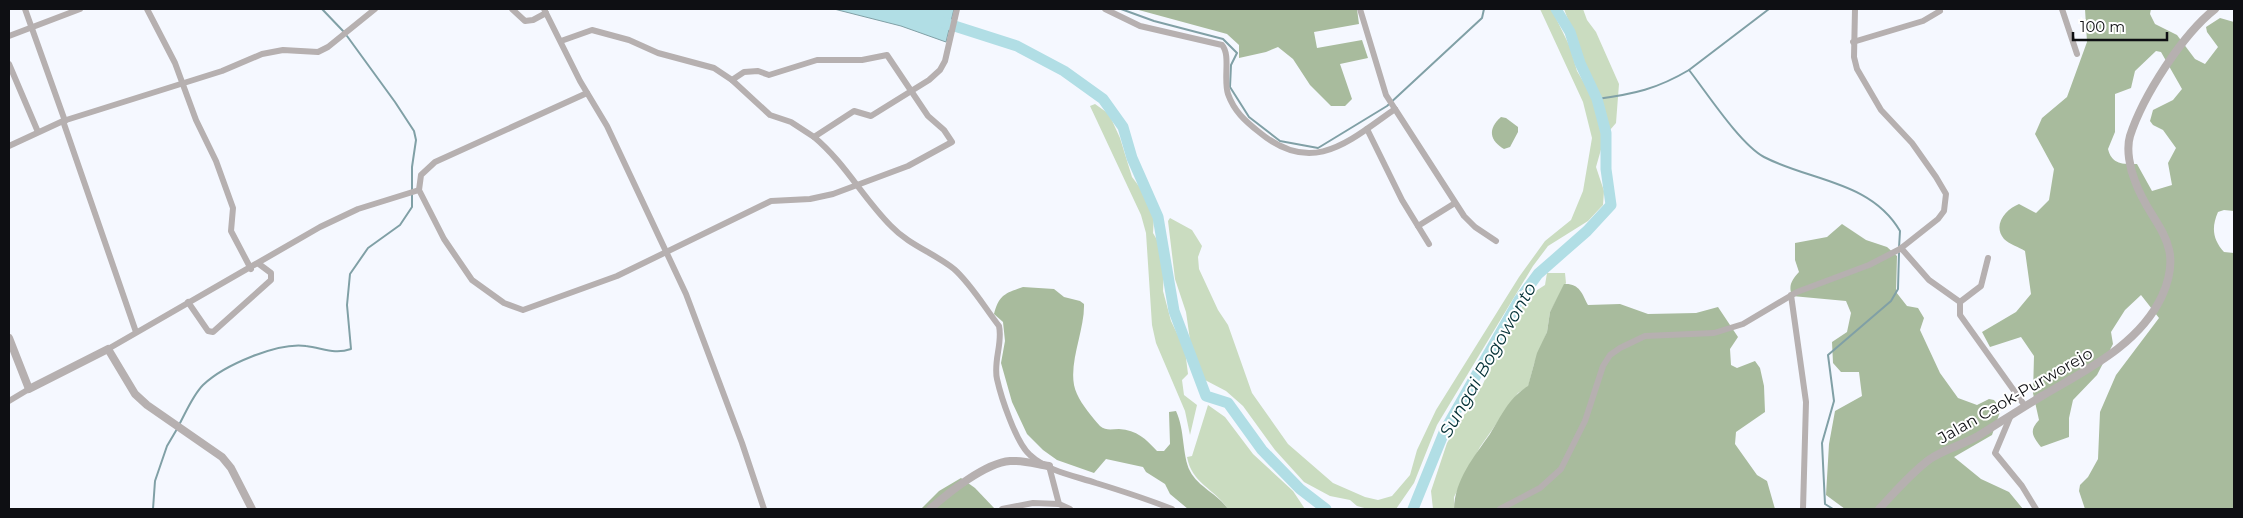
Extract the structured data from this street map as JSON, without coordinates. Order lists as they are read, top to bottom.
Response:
{
  "streets": {
    "street": ["Jalan Caok-Purworejo"]
  },
  "water": ["Sungai Bogowonto"],
  "scale_bar": "100 m"
}
